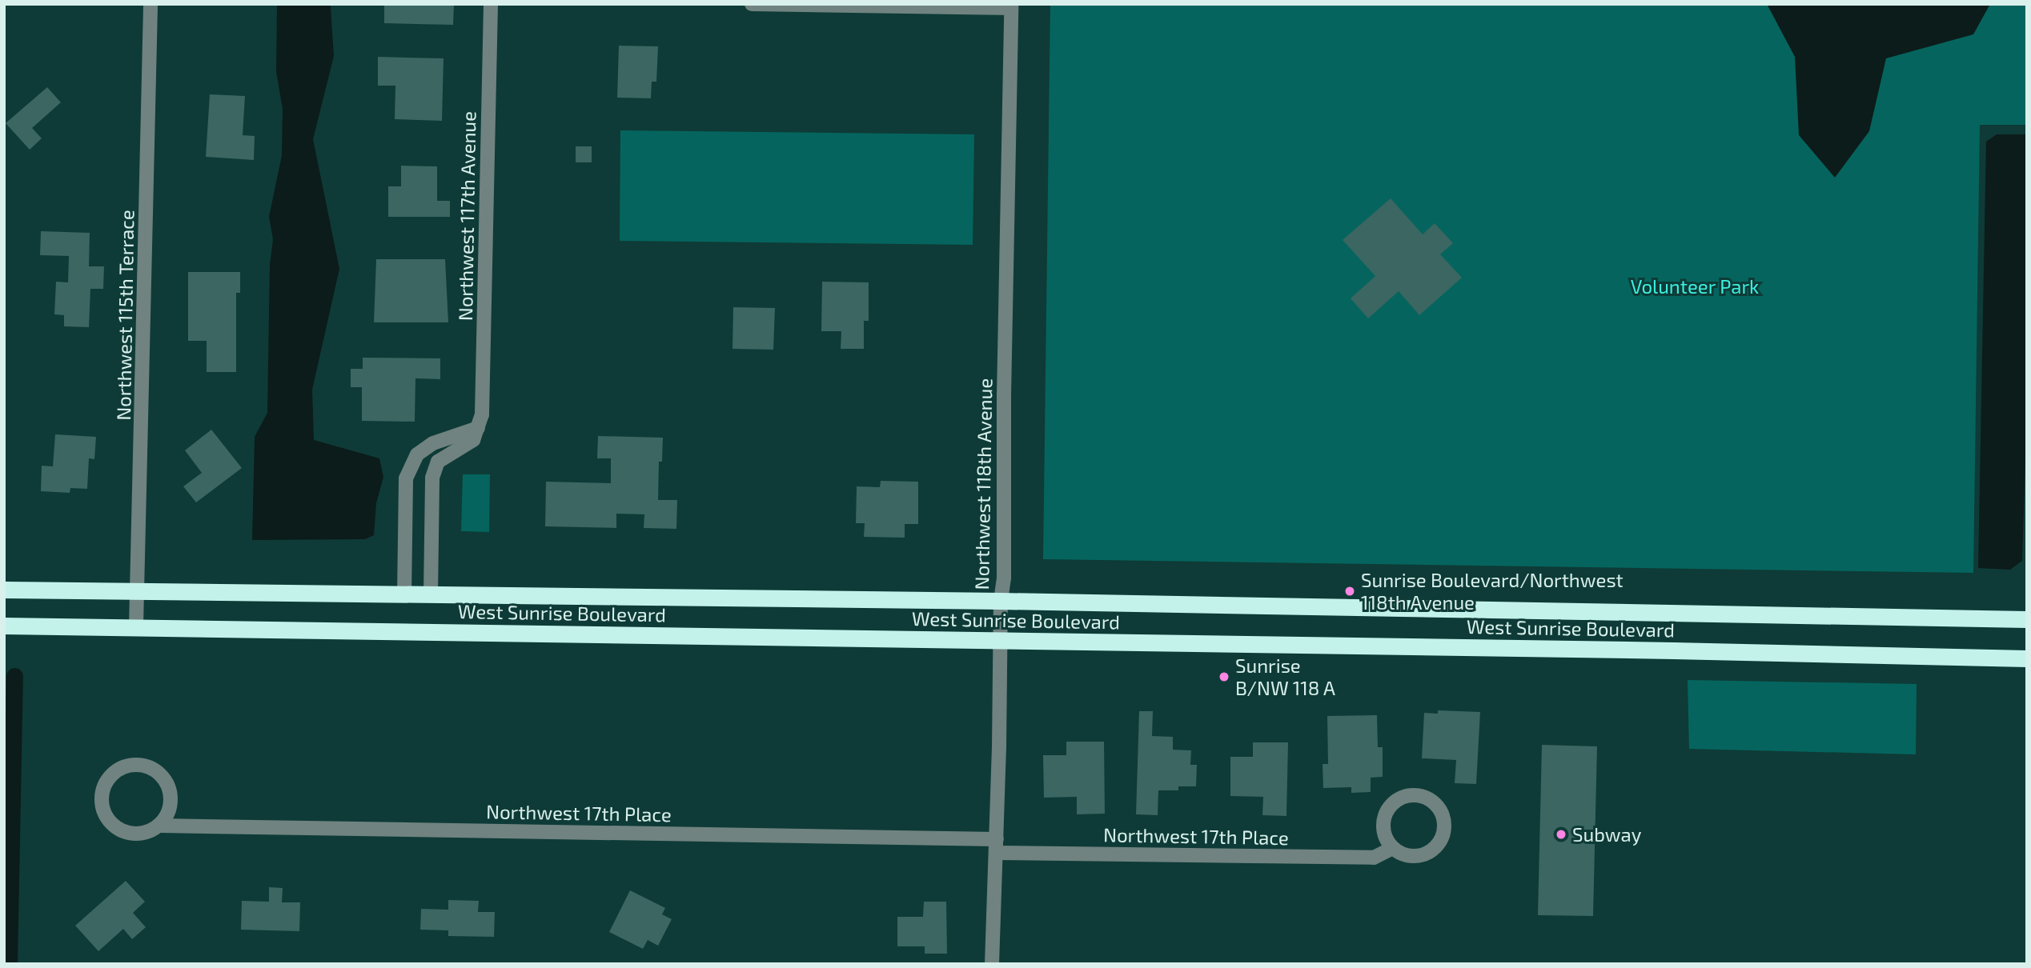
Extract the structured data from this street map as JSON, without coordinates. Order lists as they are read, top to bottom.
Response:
{
  "streets": {
    "highway": ["West Sunrise Boulevard"],
    "street": [
      "Northwest 117th Avenue",
      "Northwest 115th Terrace",
      "Northwest 118th Avenue",
      "Northwest 17th Place"
    ]
  },
  "crossings": [
    ["Northwest 115th Terrace", "West Sunrise Boulevard"],
    ["Northwest 118th Avenue", "West Sunrise Boulevard"],
    ["Northwest 118th Avenue", "Northwest 17th Place"]
  ],
  "parks": ["Volunteer Park"],
  "places": ["Sunrise Boulevard/Northwest 118th Avenue", "Sunrise B/NW 118 A", "Subway"]
}
